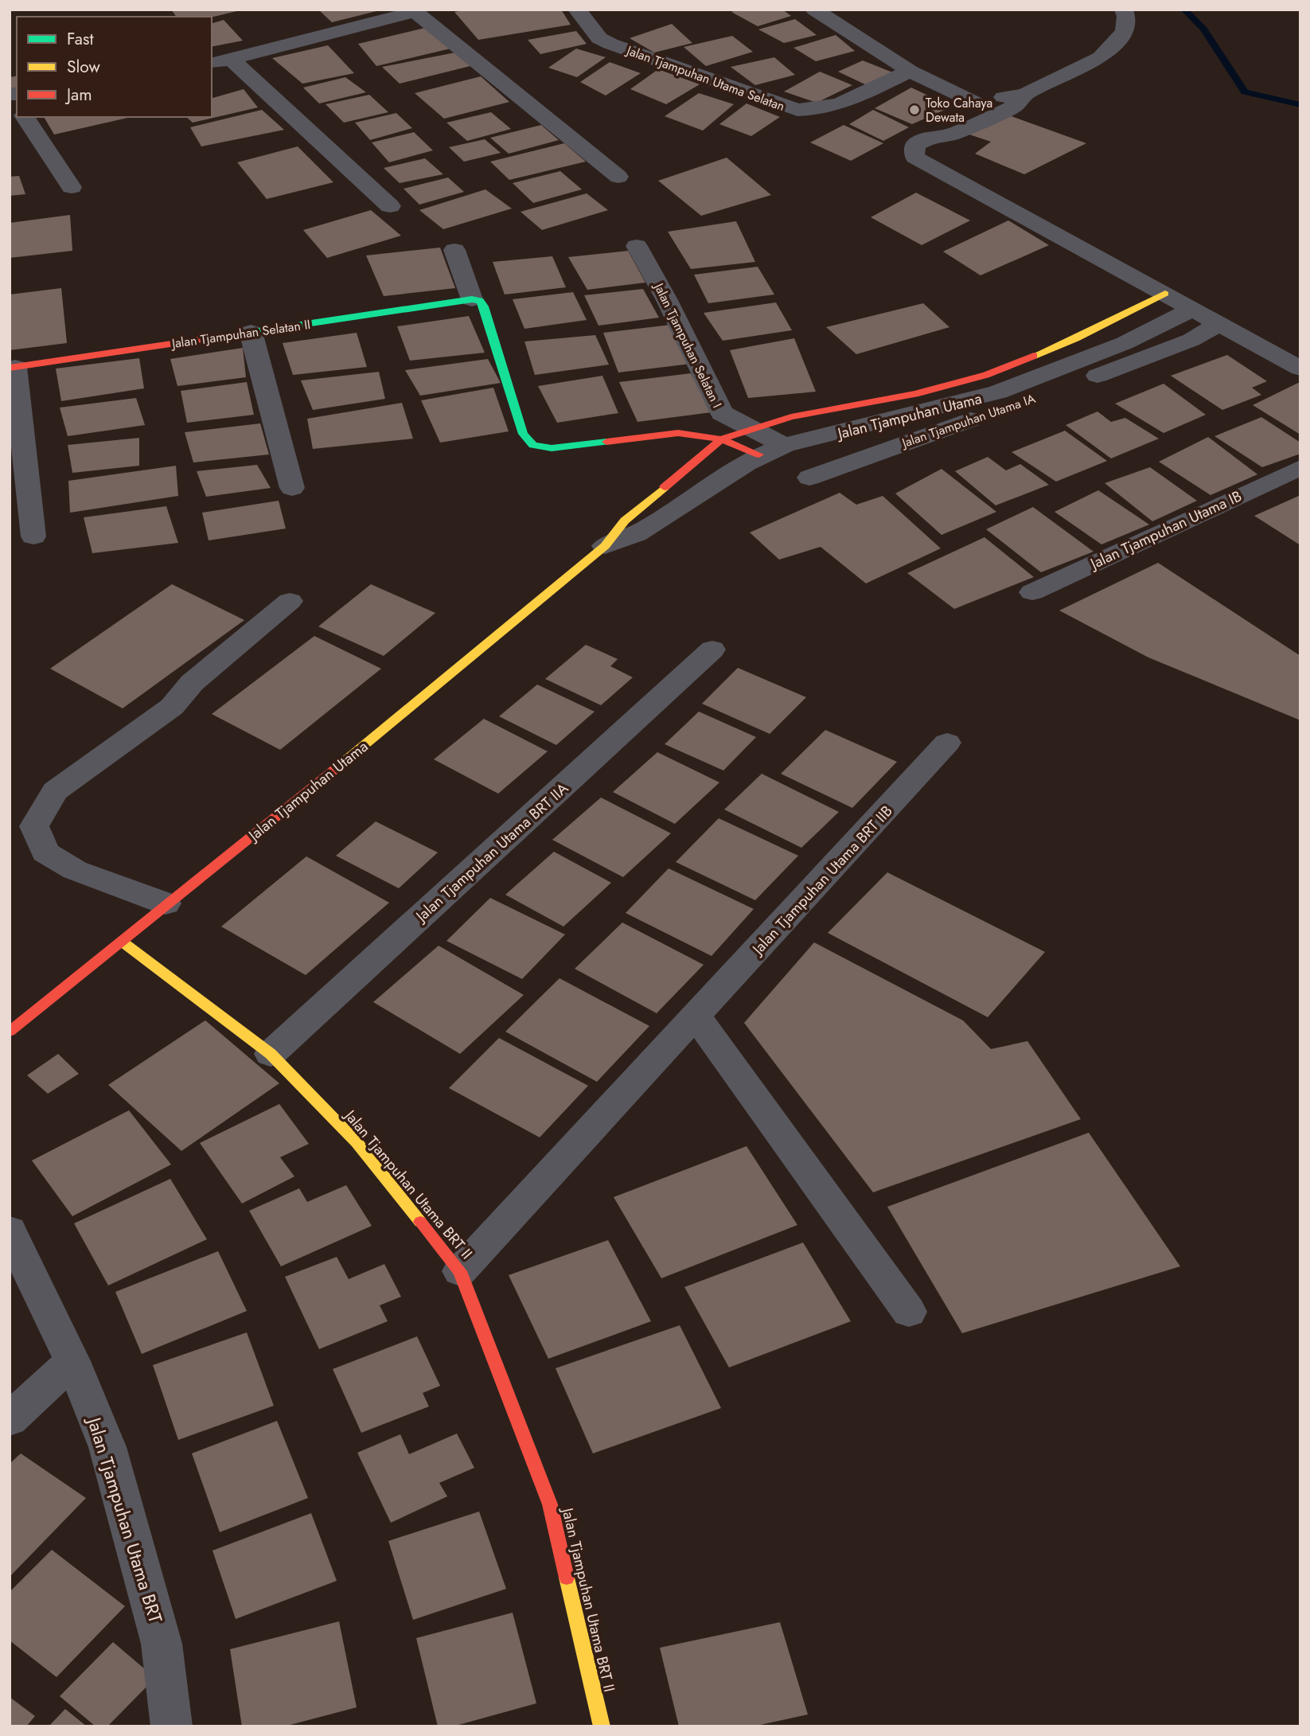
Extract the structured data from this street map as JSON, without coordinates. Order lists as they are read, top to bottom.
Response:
{
  "streets": {
    "street": [
      "Jalan Tjampuhan Utama Selatan",
      "Jalan Tjampuhan Selatan II",
      "Jalan Tjampuhan Selatan I",
      "Jalan Tjampuhan Utama",
      "Jalan Tjampuhan Utama IA",
      "Jalan Tjampuhan Utama IB",
      "Jalan Tjampuhan Utama BRT IIA",
      "Jalan Tjampuhan Utama BRT IIB",
      "Jalan Tjampuhan Utama BRT II",
      "Jalan Tjampuhan Utama BRT"
    ]
  },
  "crossings": [
    ["Jalan Tjampuhan Selatan I", "Jalan Tjampuhan Utama"],
    ["Jalan Tjampuhan Utama", "Jalan Tjampuhan Utama BRT II"],
    ["Jalan Tjampuhan Utama BRT IIA", "Jalan Tjampuhan Utama BRT II"],
    ["Jalan Tjampuhan Utama BRT IIB", "Jalan Tjampuhan Utama BRT II"]
  ],
  "places": ["Toko Cahaya Dewata"],
  "legend": ["Fast", "Slow", "Jam"]
}
